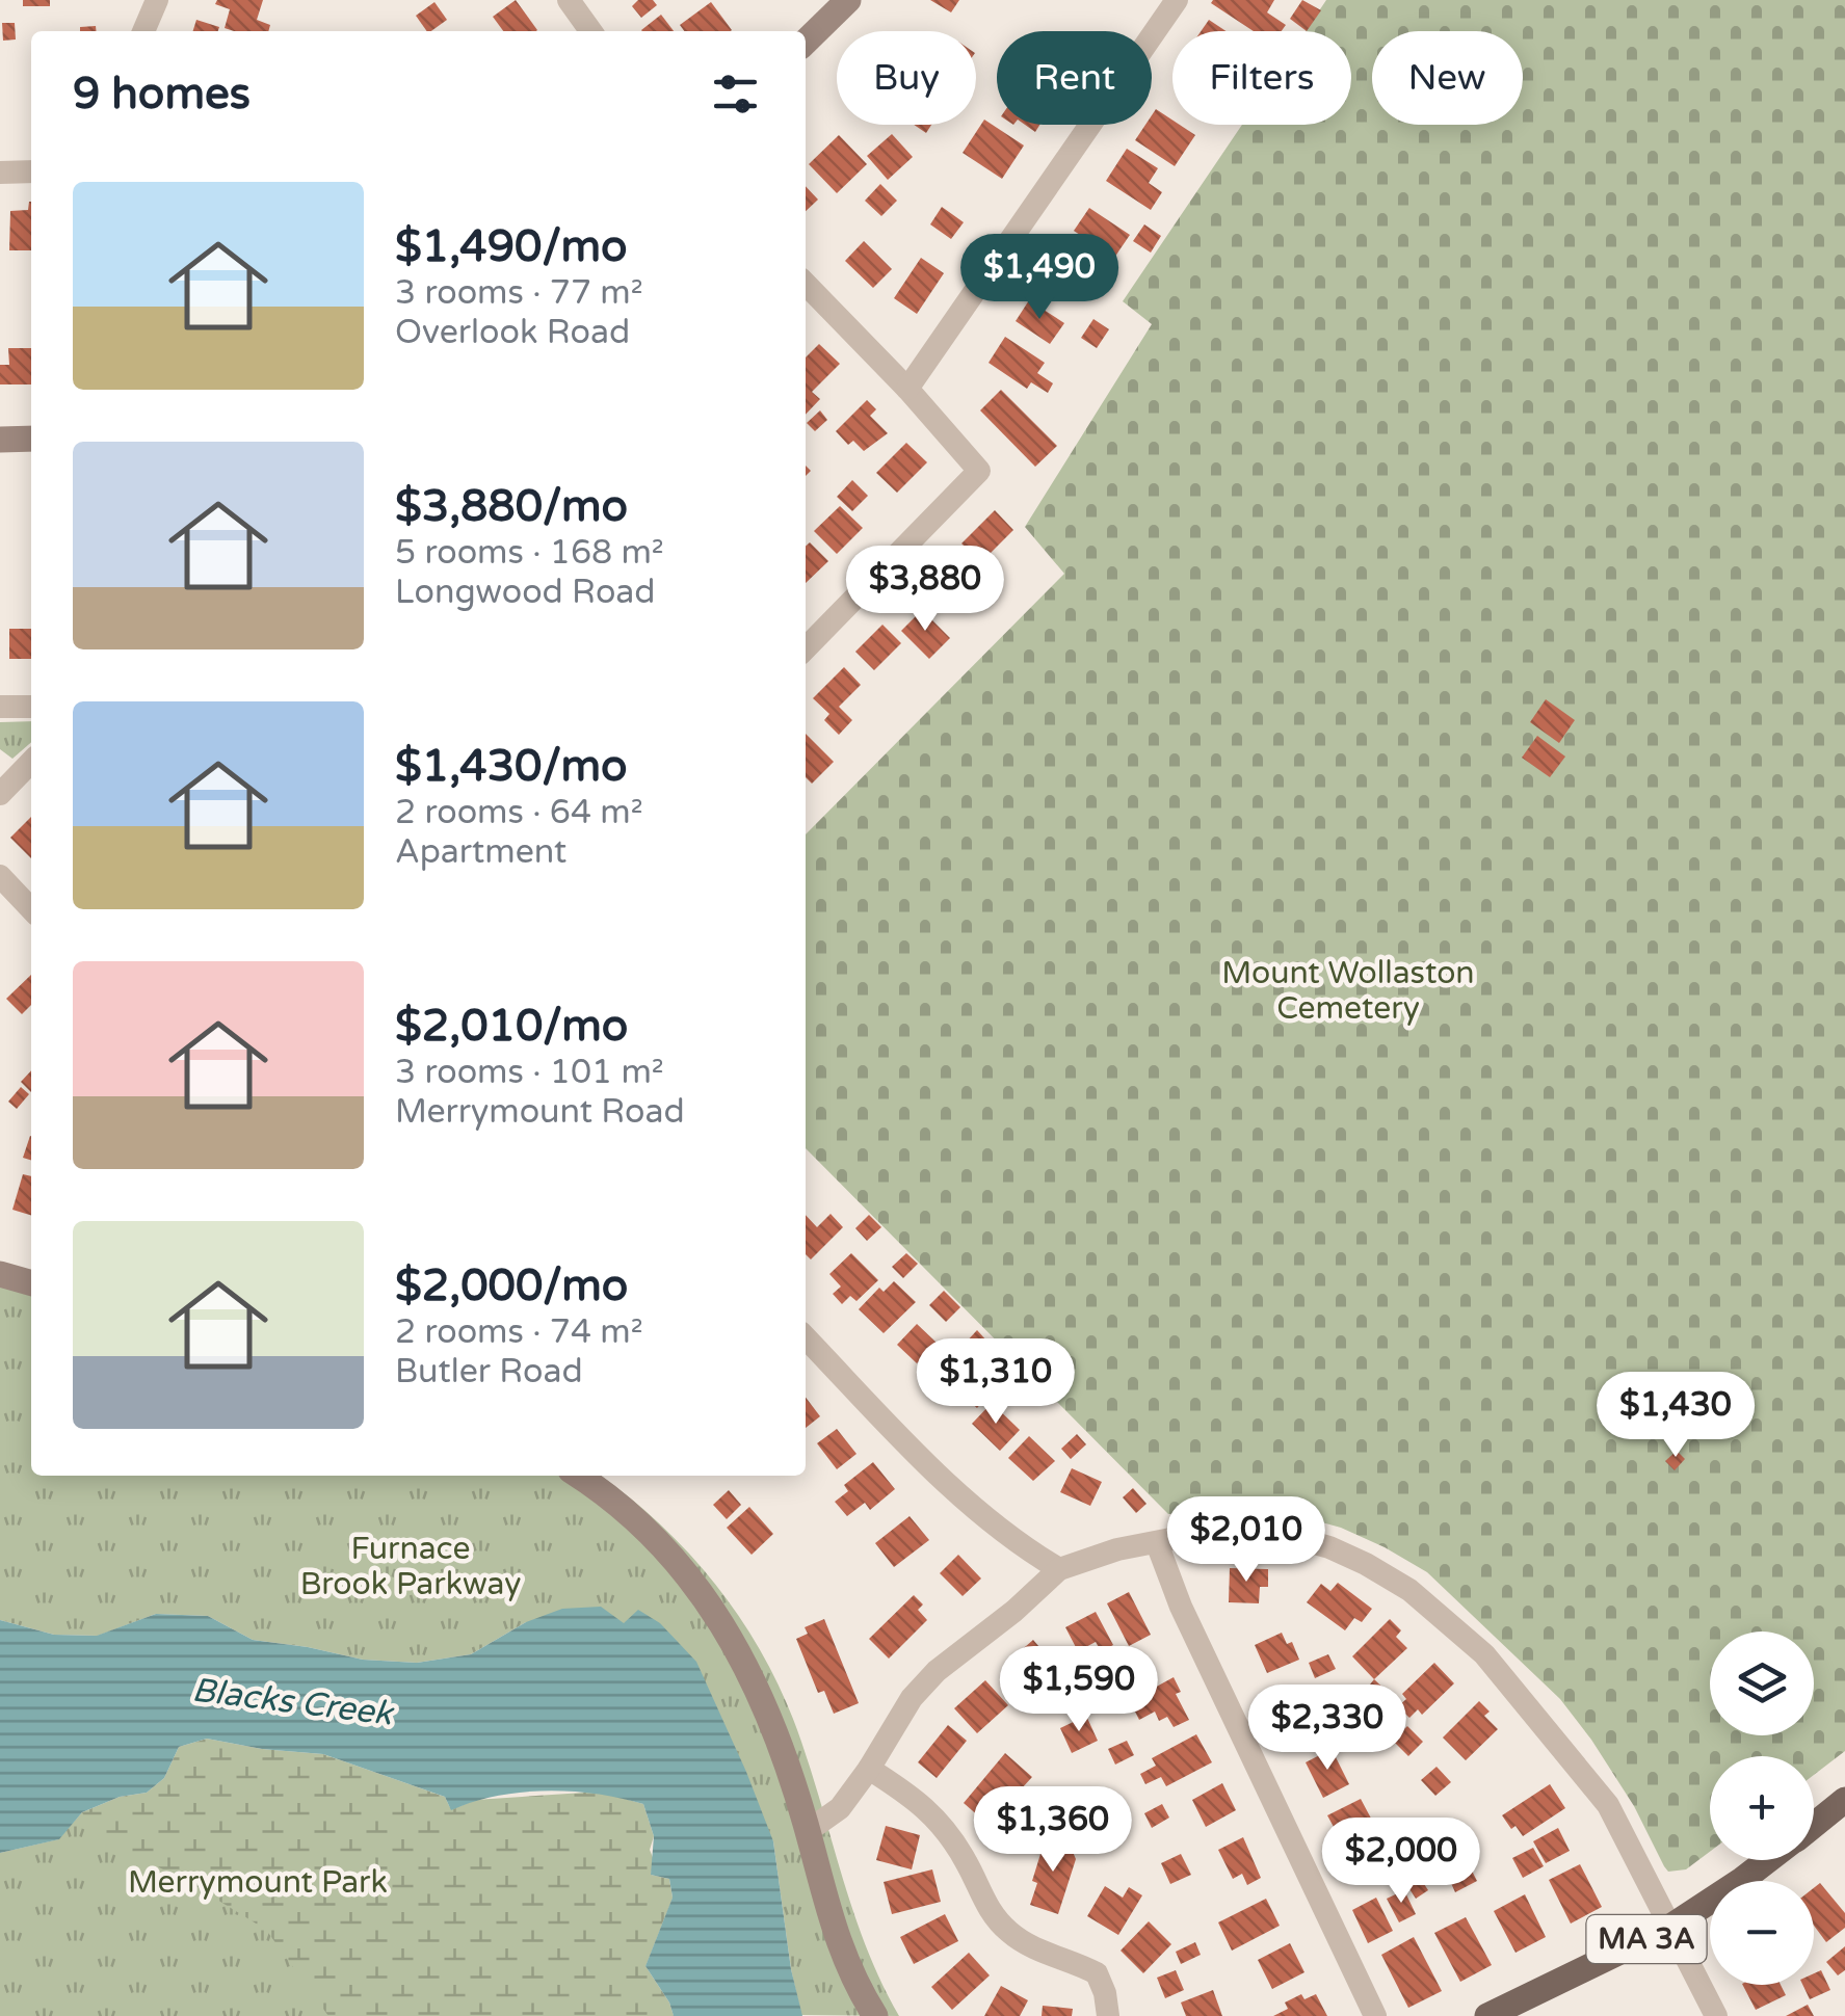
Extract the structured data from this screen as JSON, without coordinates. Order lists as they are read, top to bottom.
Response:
{
  "streets": {
    "main road": ["MA 3A"]
  },
  "water": ["Blacks Creek"],
  "parks": ["Mount Wollaston Cemetery", "Furnace Brook Parkway", "Merrymount Park"],
  "page": {
    "chip": [
      "Buy",
      "Rent",
      "Filters",
      "New"
    ],
    "heading": "9 homes",
    "list": [
      {
        "name": "$1,490/mo",
        "note": "3 rooms · 77 m² · Overlook Road"
      },
      {
        "name": "$3,880/mo",
        "note": "5 rooms · 168 m² · Longwood Road"
      },
      {
        "name": "$1,430/mo",
        "note": "2 rooms · 64 m² · Apartment"
      },
      {
        "name": "$2,010/mo",
        "note": "3 rooms · 101 m² · Merrymount Road"
      },
      {
        "name": "$2,000/mo",
        "note": "2 rooms · 74 m² · Butler Road"
      }
    ],
    "price": [
      "$1,490",
      "$3,880",
      "$1,310",
      "$1,430",
      "$2,010",
      "$1,590",
      "$2,330",
      "$1,360",
      "$2,000"
    ],
    "map_buttons": ["+", "−"]
  }
}
